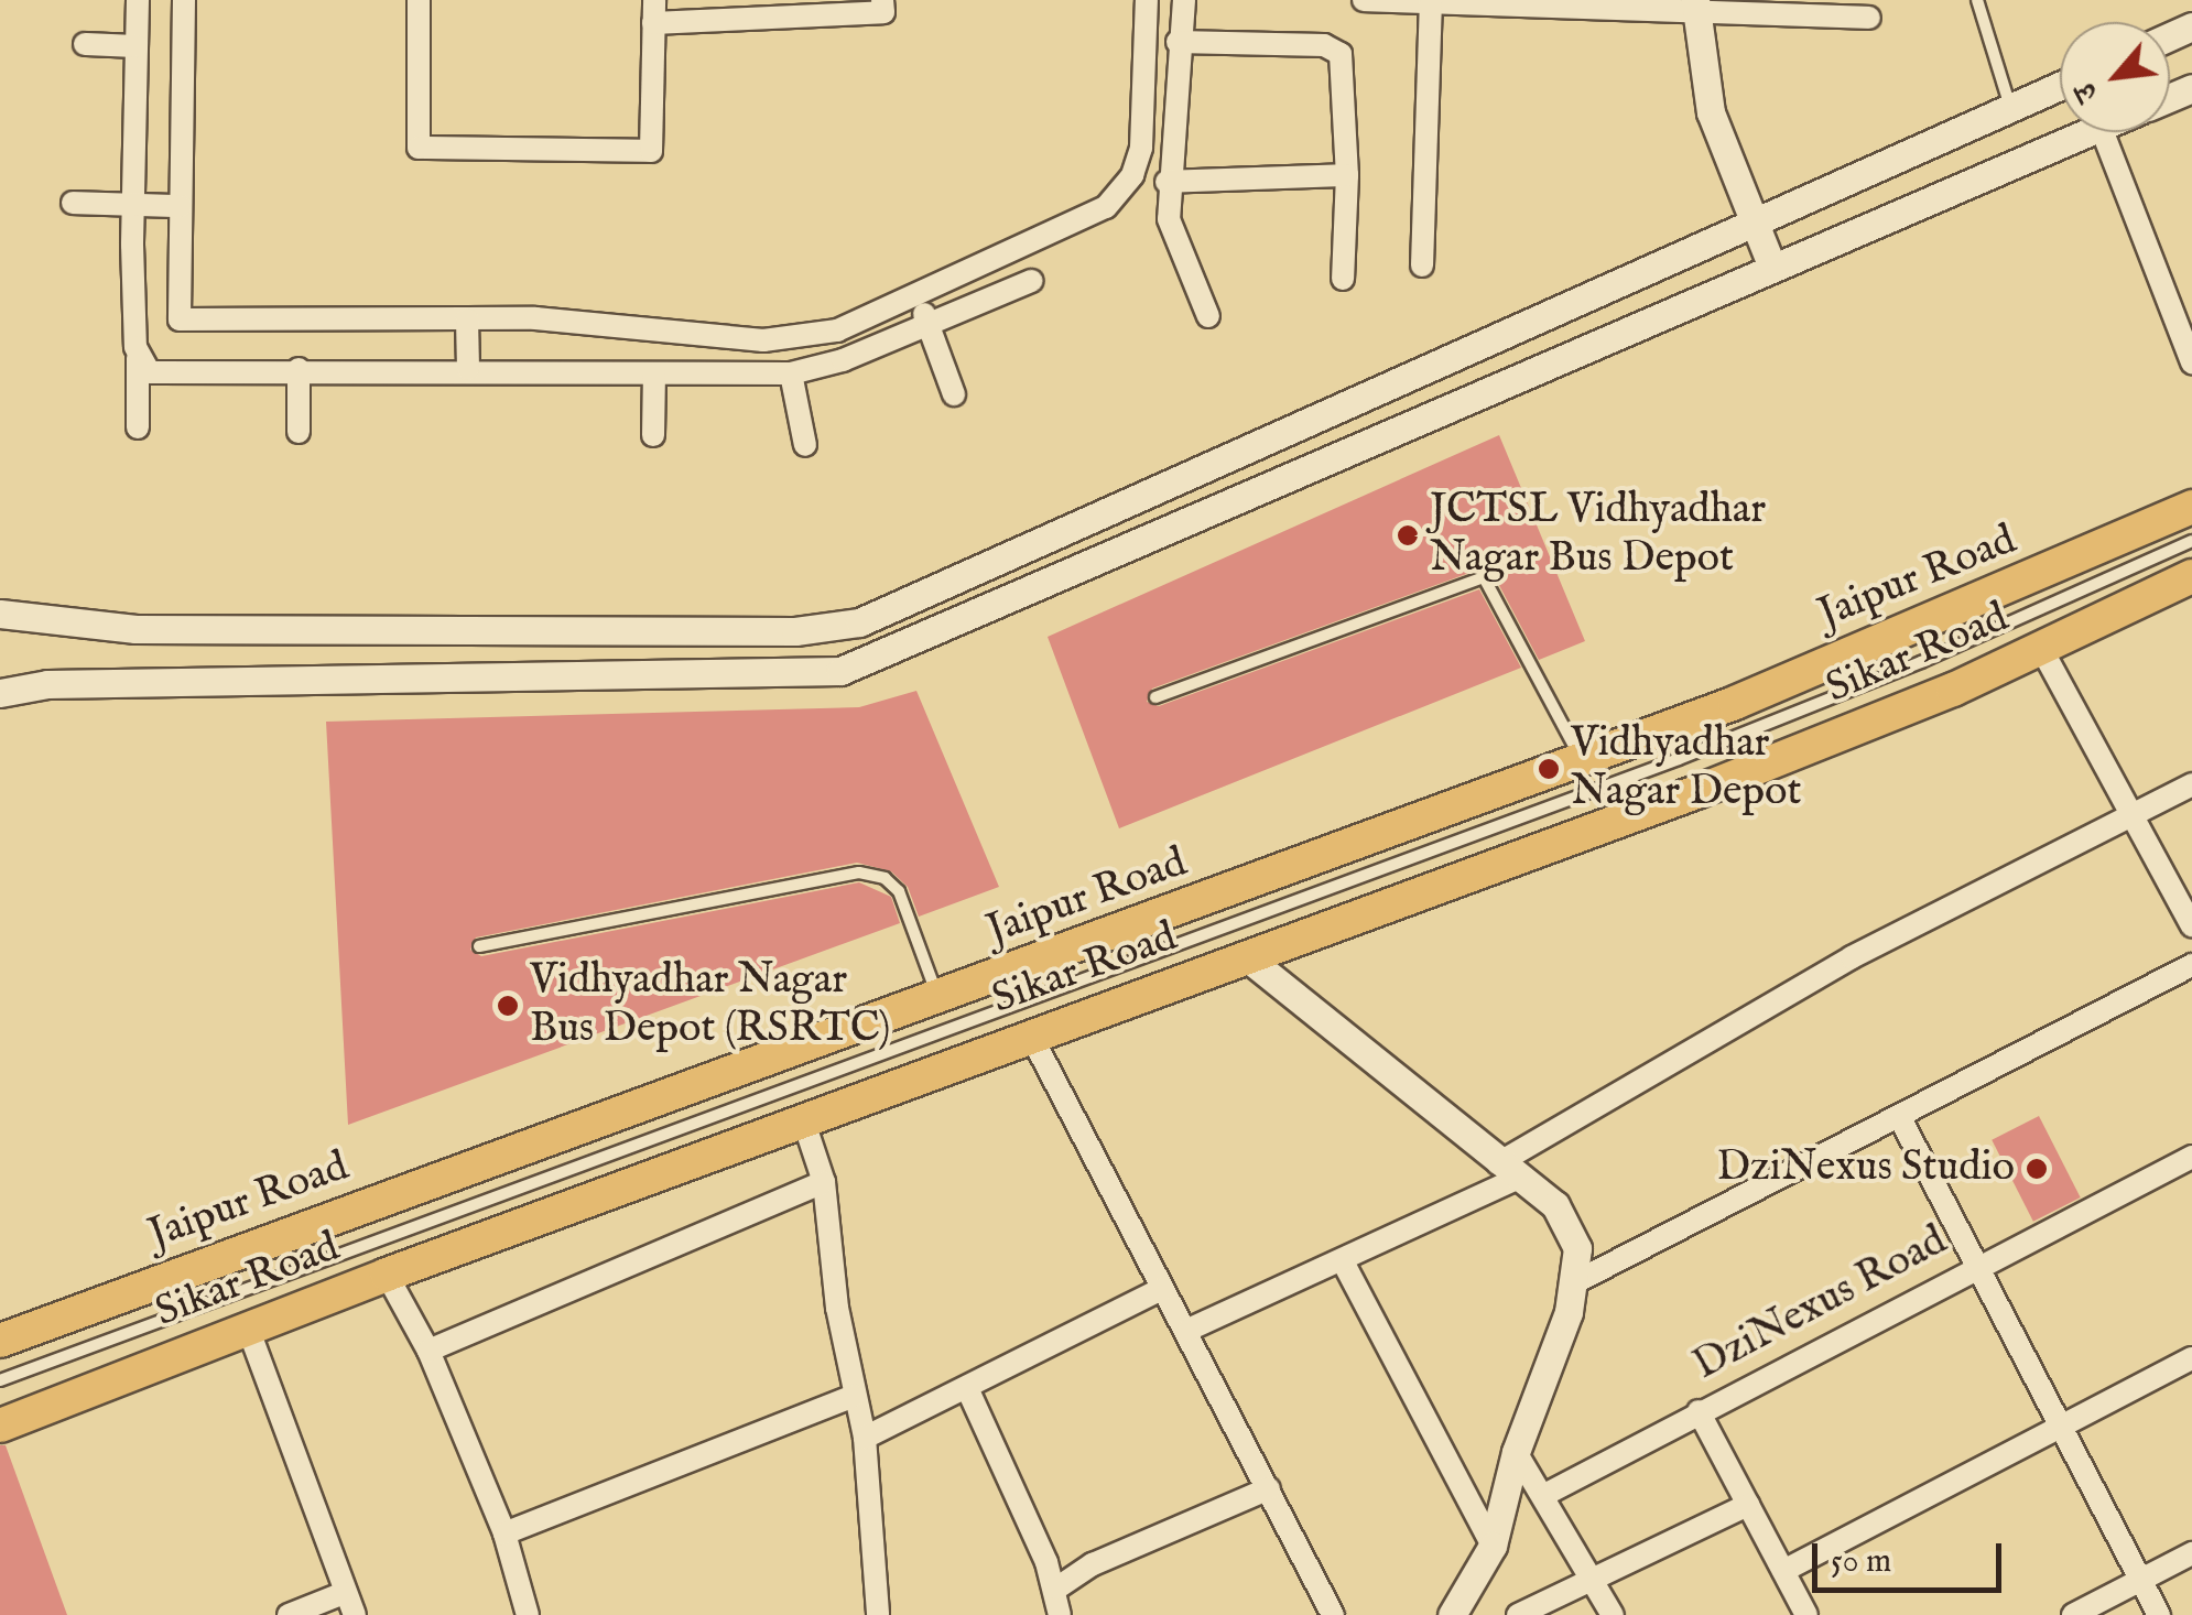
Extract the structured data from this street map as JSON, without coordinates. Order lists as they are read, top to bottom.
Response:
{
  "streets": {
    "main road": ["Jaipur Road", "Sikar Road"],
    "street": ["DziNexus Road"]
  },
  "places": [
    "JCTSL Vidhyadhar Nagar Bus Depot",
    "Vidhyadhar Nagar Depot",
    "Vidhyadhar Nagar Bus Depot (RSRTC)",
    "DziNexus Studio"
  ],
  "scale_bar": "50 m",
  "north": "bottom left"
}
